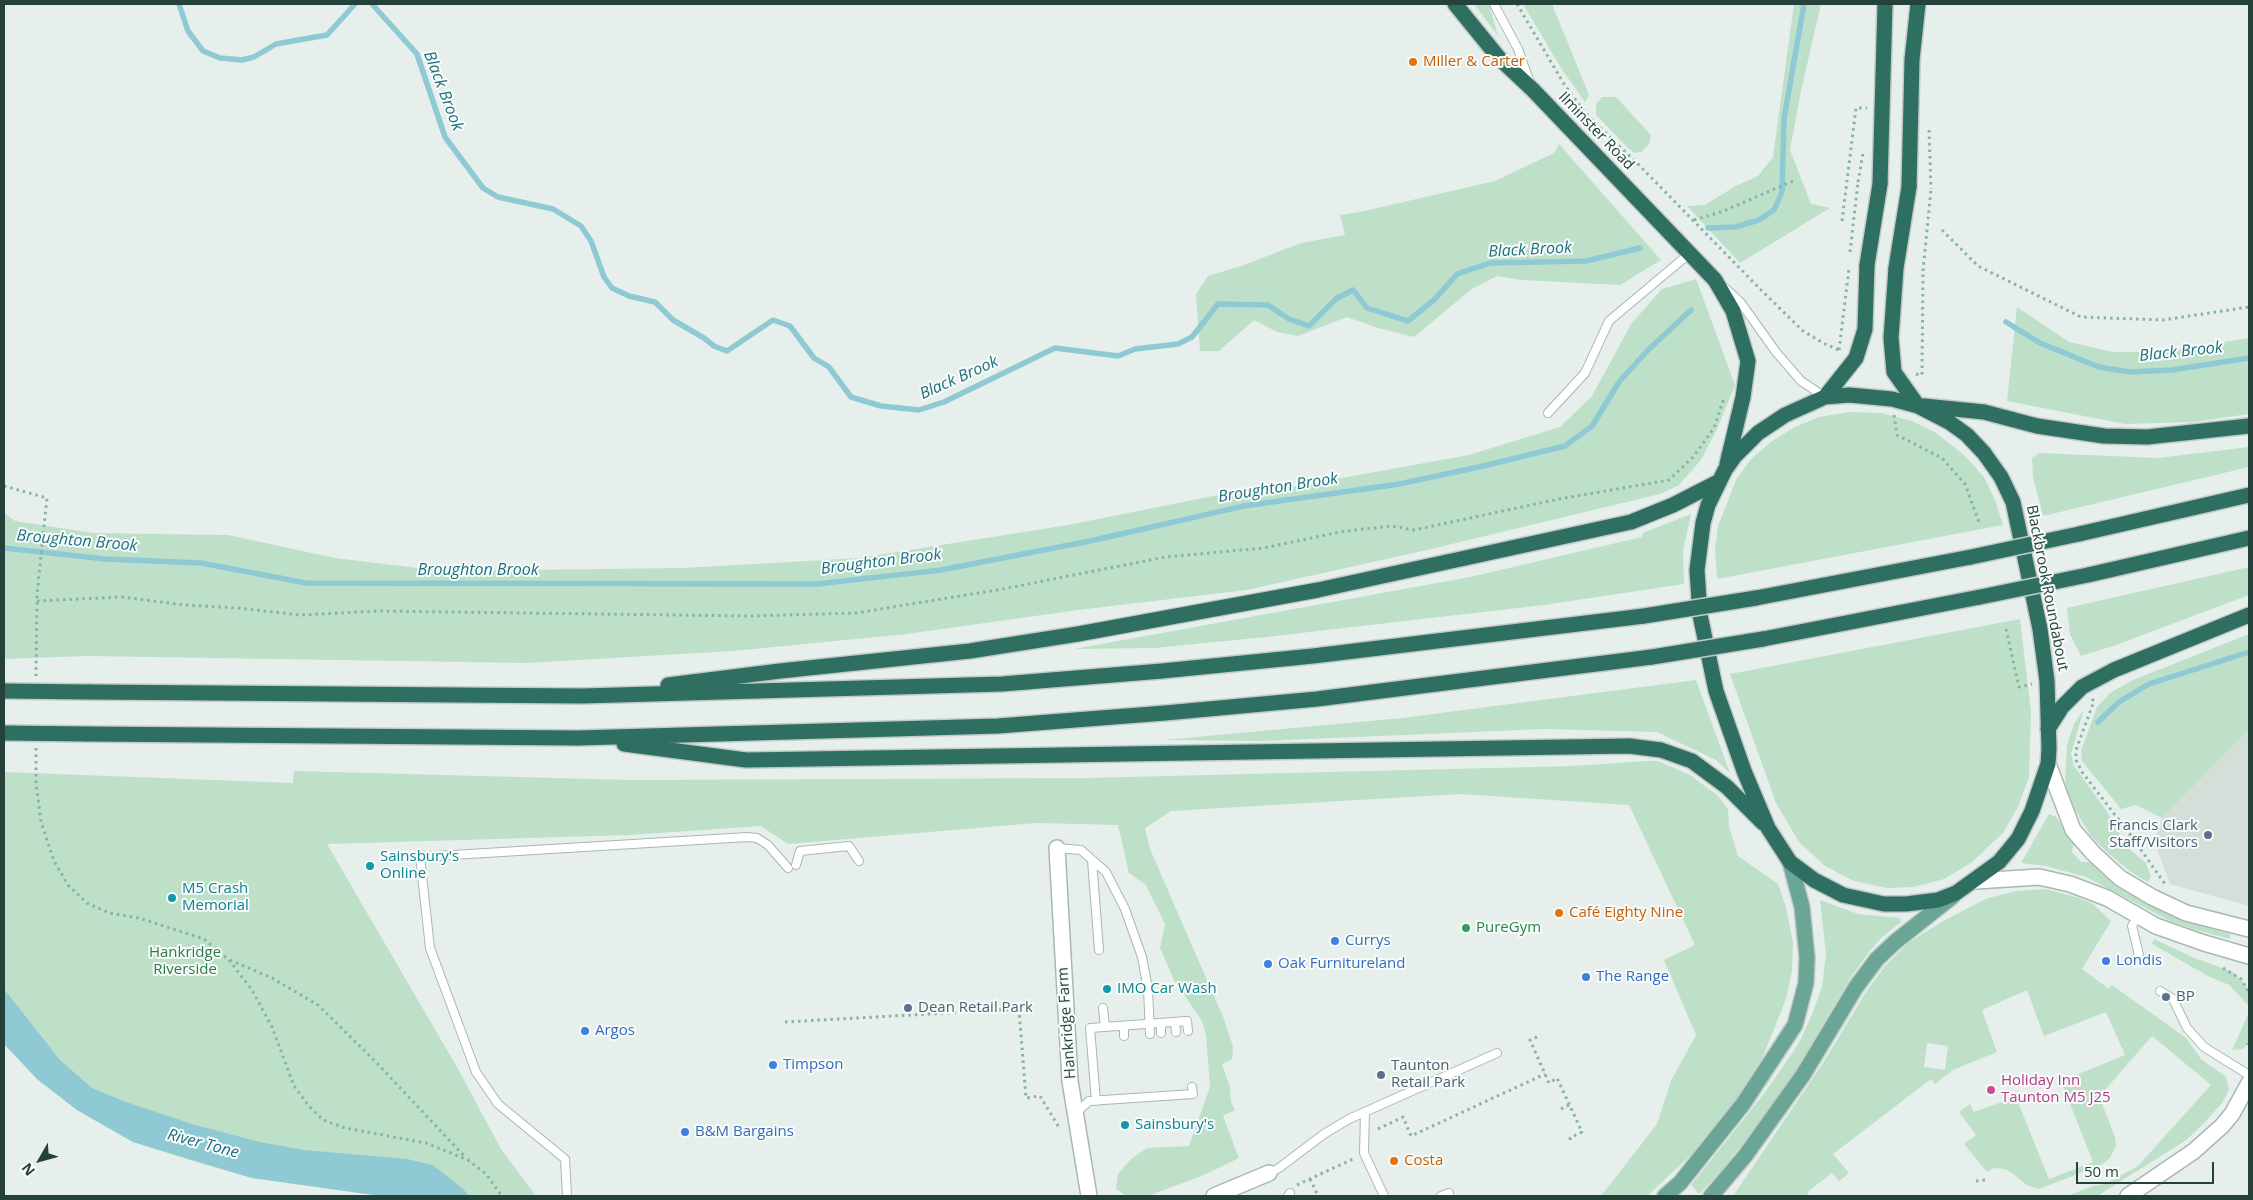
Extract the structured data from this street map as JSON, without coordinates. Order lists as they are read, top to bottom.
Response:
{
  "streets": {
    "highway": ["Ilminster Road", "Blackbrook Roundabout"],
    "street": ["Hankridge Farm"]
  },
  "crossings": [
    ["Ilminster Road", "Blackbrook Roundabout"]
  ],
  "water": ["Black Brook", "Broughton Brook", "River Tone"],
  "parks": ["Hankridge Riverside"],
  "places": [
    "Miller & Carter",
    "Francis Clark Staff/Visitors",
    "Sainsbury's Online",
    "M5 Crash Memorial",
    "Café Eighty Nine",
    "PureGym",
    "Currys",
    "Londis",
    "Oak Furnitureland",
    "The Range",
    "IMO Car Wash",
    "BP",
    "Dean Retail Park",
    "Argos",
    "Timpson",
    "Taunton Retail Park",
    "Holiday Inn Taunton M5 J25",
    "Sainsbury's",
    "B&M Bargains",
    "Costa"
  ],
  "scale_bar": "50 m",
  "north": "bottom left"
}
